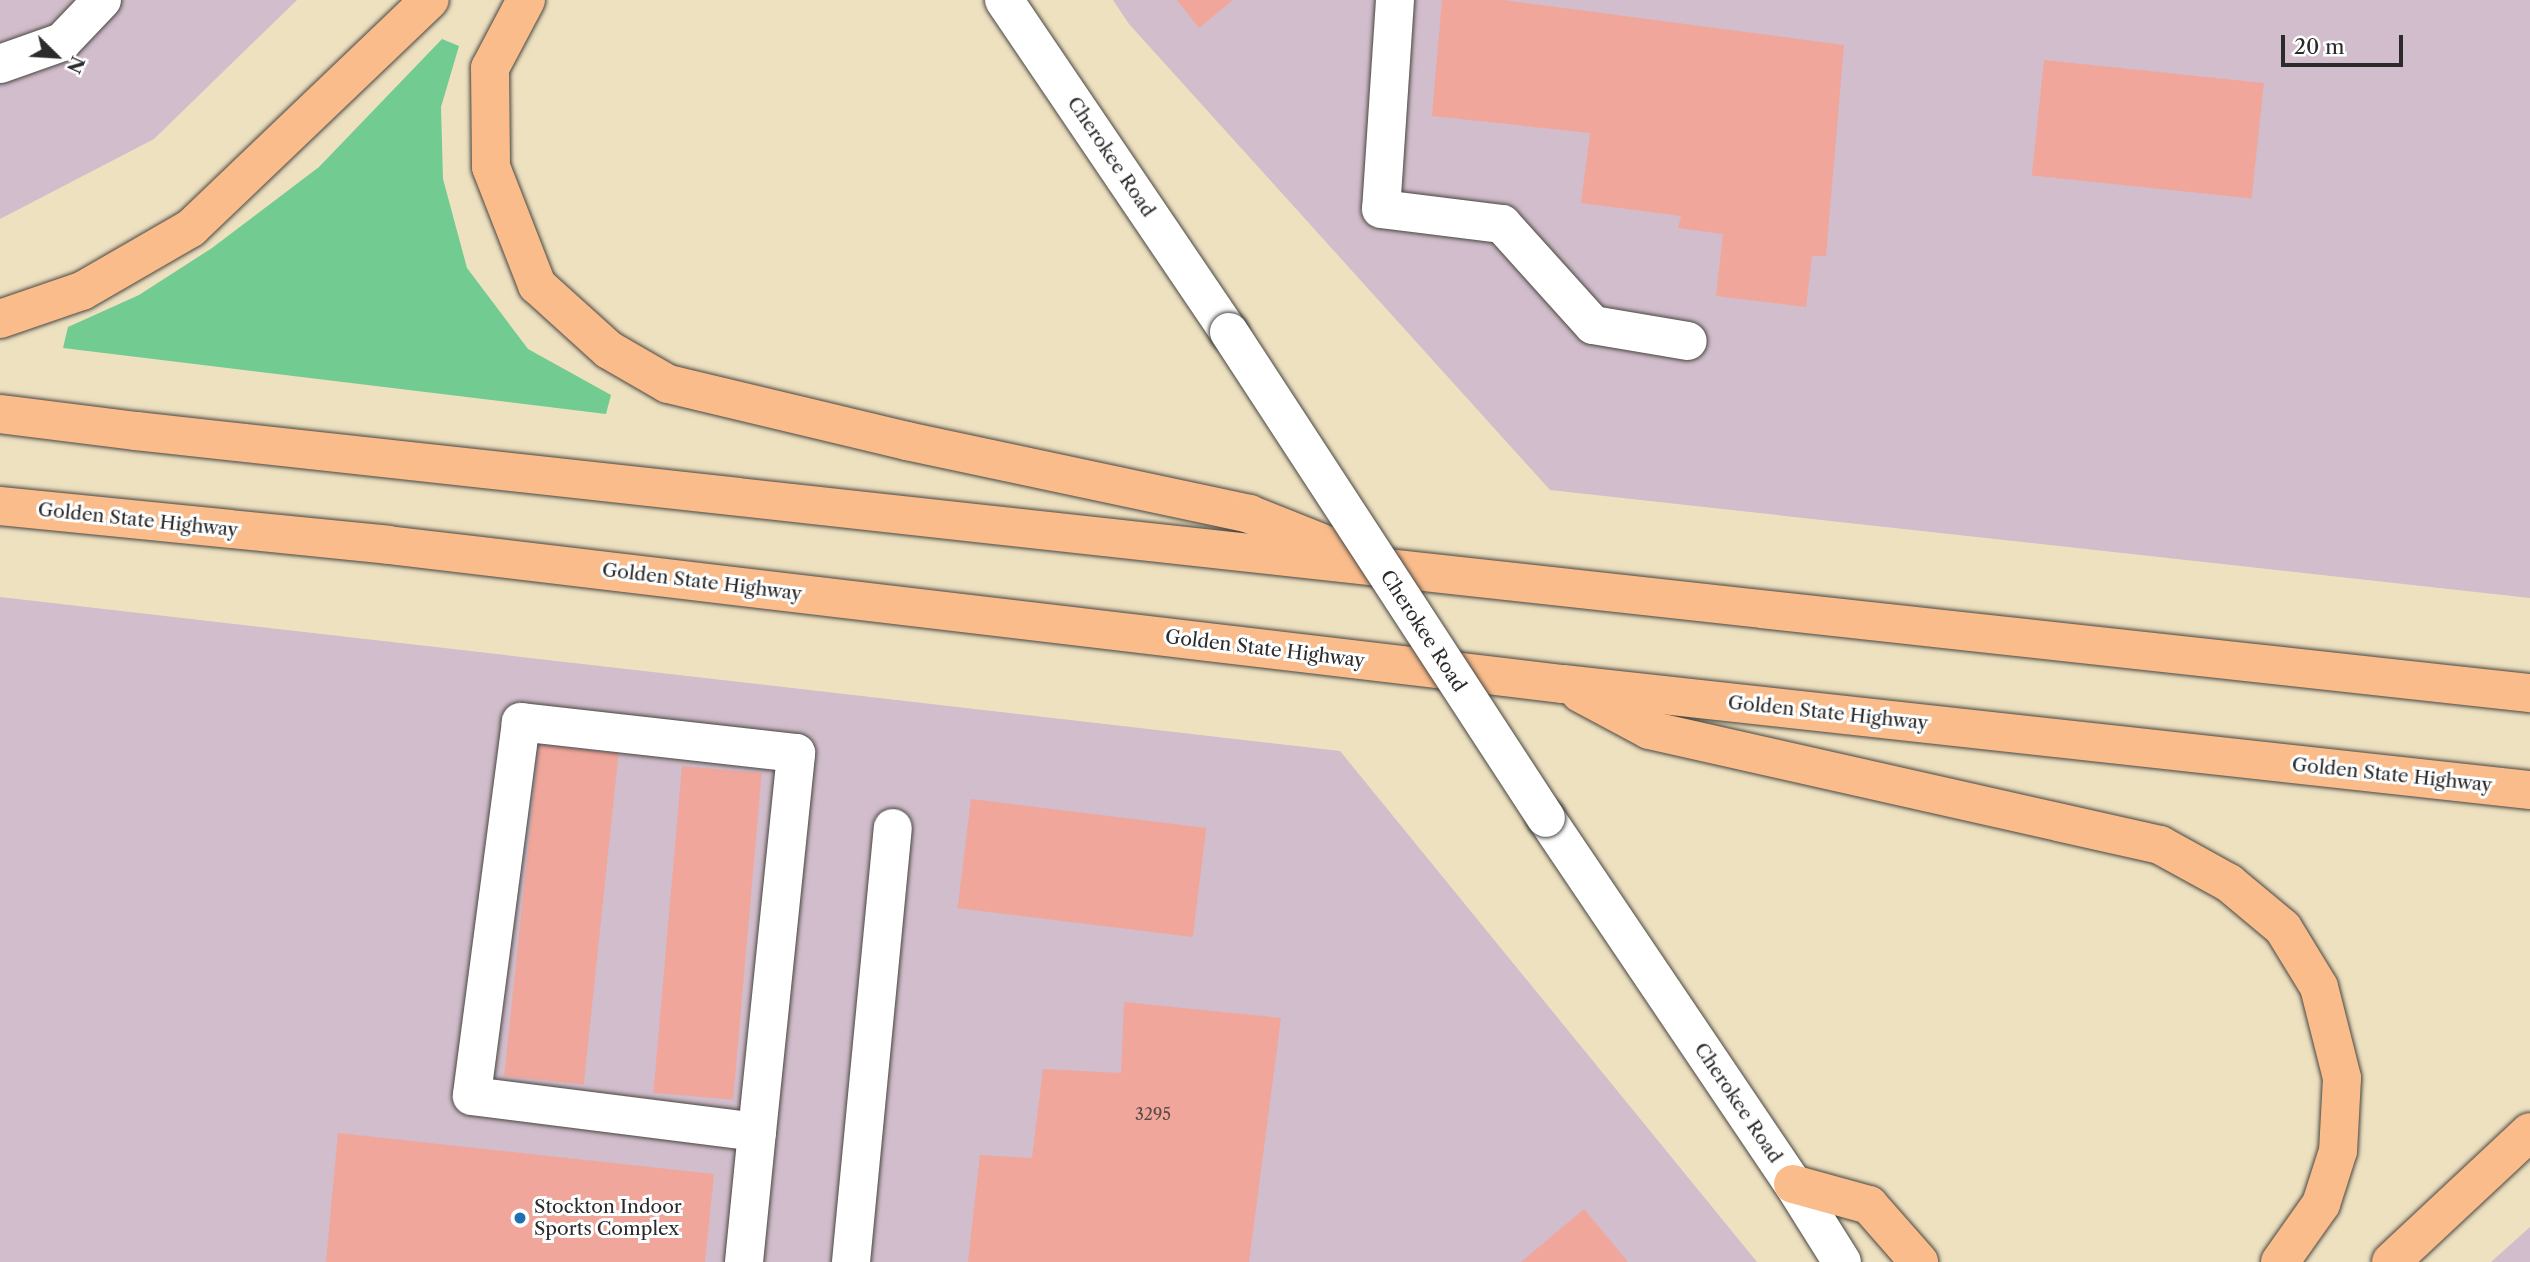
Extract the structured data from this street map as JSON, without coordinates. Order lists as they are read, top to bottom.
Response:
{
  "streets": {
    "highway": ["Golden State Highway"],
    "street": ["Cherokee Road"]
  },
  "places": ["Stockton Indoor Sports Complex"],
  "house_numbers": ["3295"],
  "scale_bar": "20 m",
  "north": "bottom right"
}
